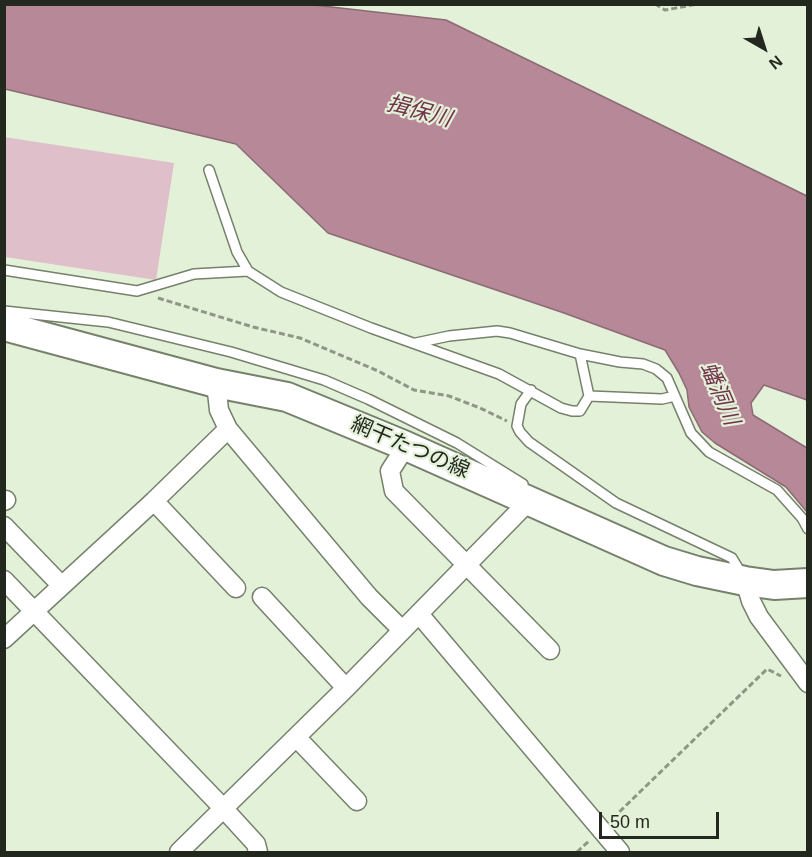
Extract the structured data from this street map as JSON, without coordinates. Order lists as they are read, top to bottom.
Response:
{
  "streets": {
    "main road": ["網干たつの線"]
  },
  "water": ["揖保川", "蟠洞川"],
  "scale_bar": "50 m",
  "north": "bottom right"
}
